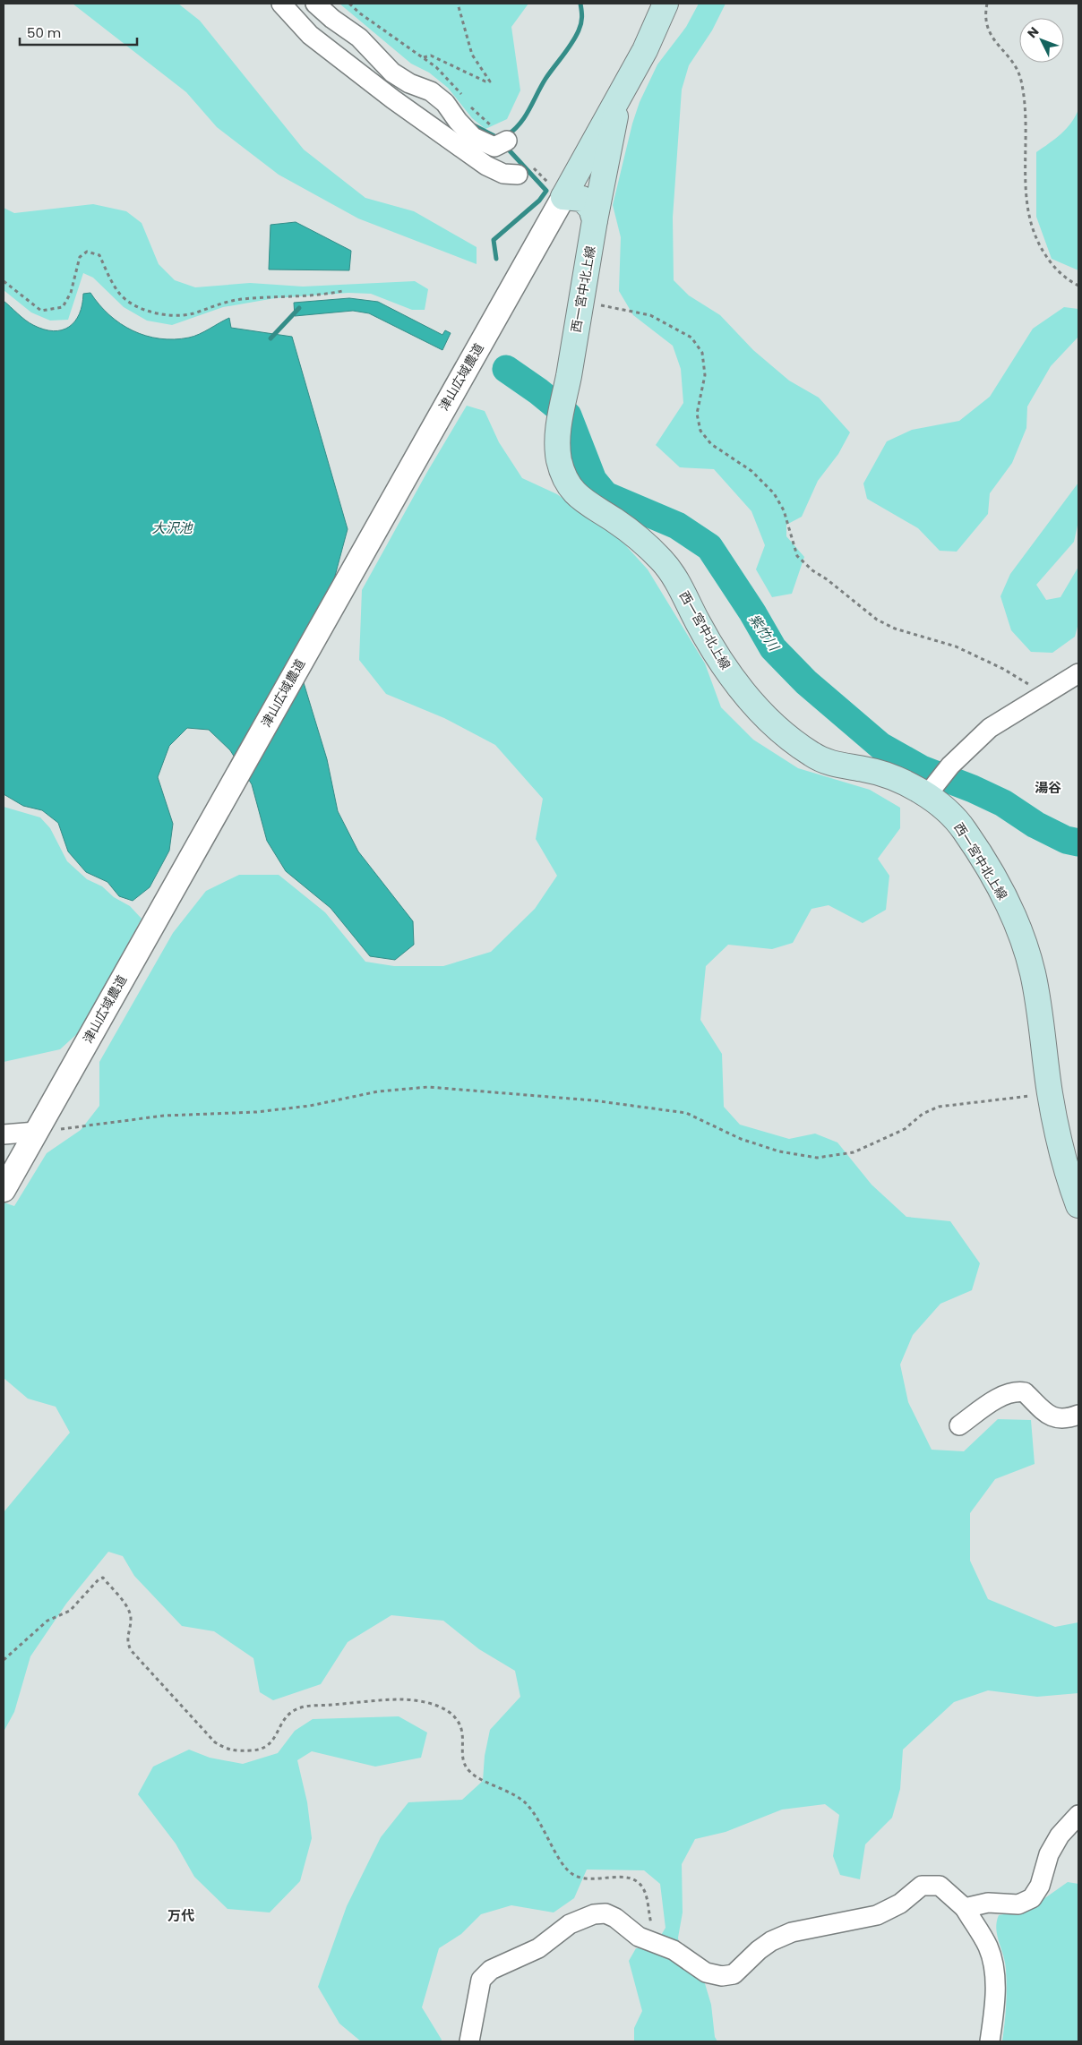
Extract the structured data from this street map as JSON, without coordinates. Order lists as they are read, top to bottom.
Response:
{
  "streets": {
    "main road": ["西一宮中北上線"],
    "street": ["津山広域農道"]
  },
  "districts": ["湯谷", "万代"],
  "water": ["大沢池", "紫竹川"],
  "scale_bar": "50 m",
  "north": "top left"
}
